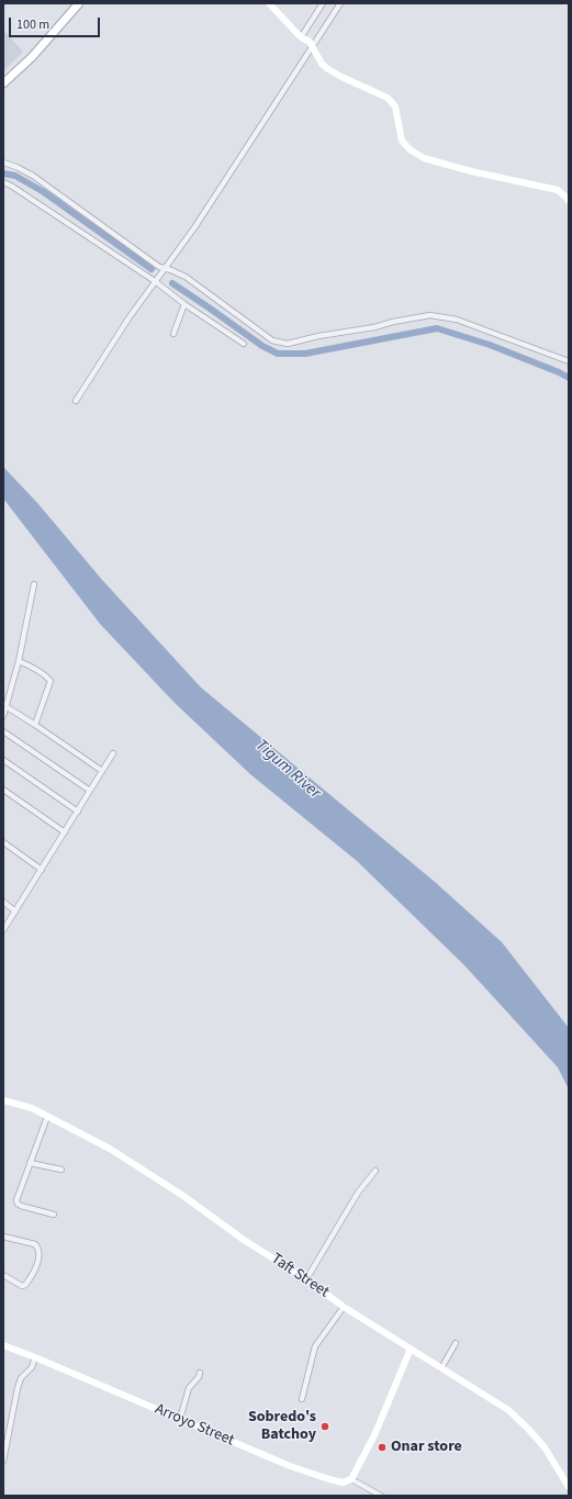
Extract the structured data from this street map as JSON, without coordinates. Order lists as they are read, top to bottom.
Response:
{
  "streets": {
    "street": ["Taft Street", "Arroyo Street"]
  },
  "water": ["Tigum River"],
  "places": ["Sobredo's Batchoy", "Onar store"],
  "scale_bar": "100 m"
}
